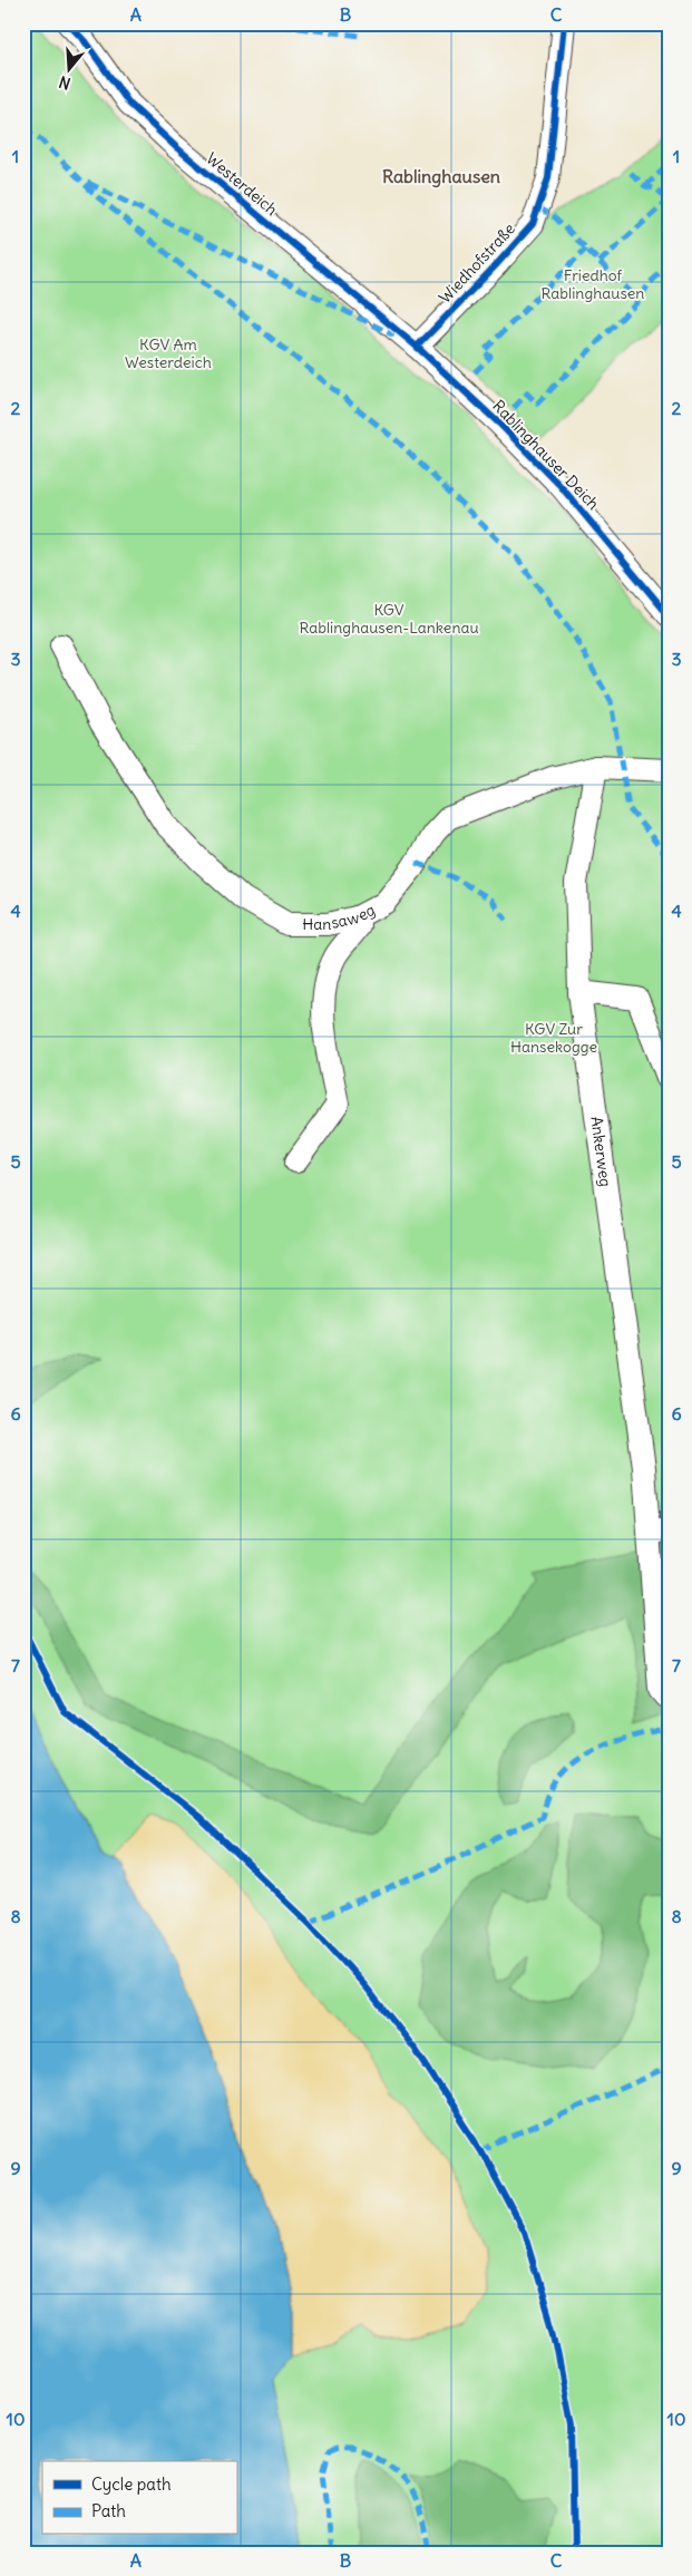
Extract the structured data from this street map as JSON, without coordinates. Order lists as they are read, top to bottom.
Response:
{
  "streets": {
    "street": [
      "Westerdeich",
      "Wiedhofstraße",
      "Rablinghauser Deich",
      "Hansaweg",
      "Ankerweg"
    ]
  },
  "crossings": [
    ["Westerdeich", "Wiedhofstraße"],
    ["Westerdeich", "Rablinghauser Deich"],
    ["Wiedhofstraße", "Rablinghauser Deich"],
    ["Hansaweg", "Ankerweg"]
  ],
  "districts": ["Rablinghausen"],
  "parks": [
    "Friedhof Rablinghausen",
    "KGV Am Westerdeich",
    "KGV Rablinghausen-Lankenau",
    "KGV Zur Hansekogge"
  ],
  "legend": ["Cycle path", "Path"],
  "north": "bottom",
  "grid": {
    "columns": ["A", "B", "C"],
    "rows": [
      "1",
      "2",
      "3",
      "4",
      "5",
      "6",
      "7",
      "8",
      "9",
      "10"
    ]
  }
}
